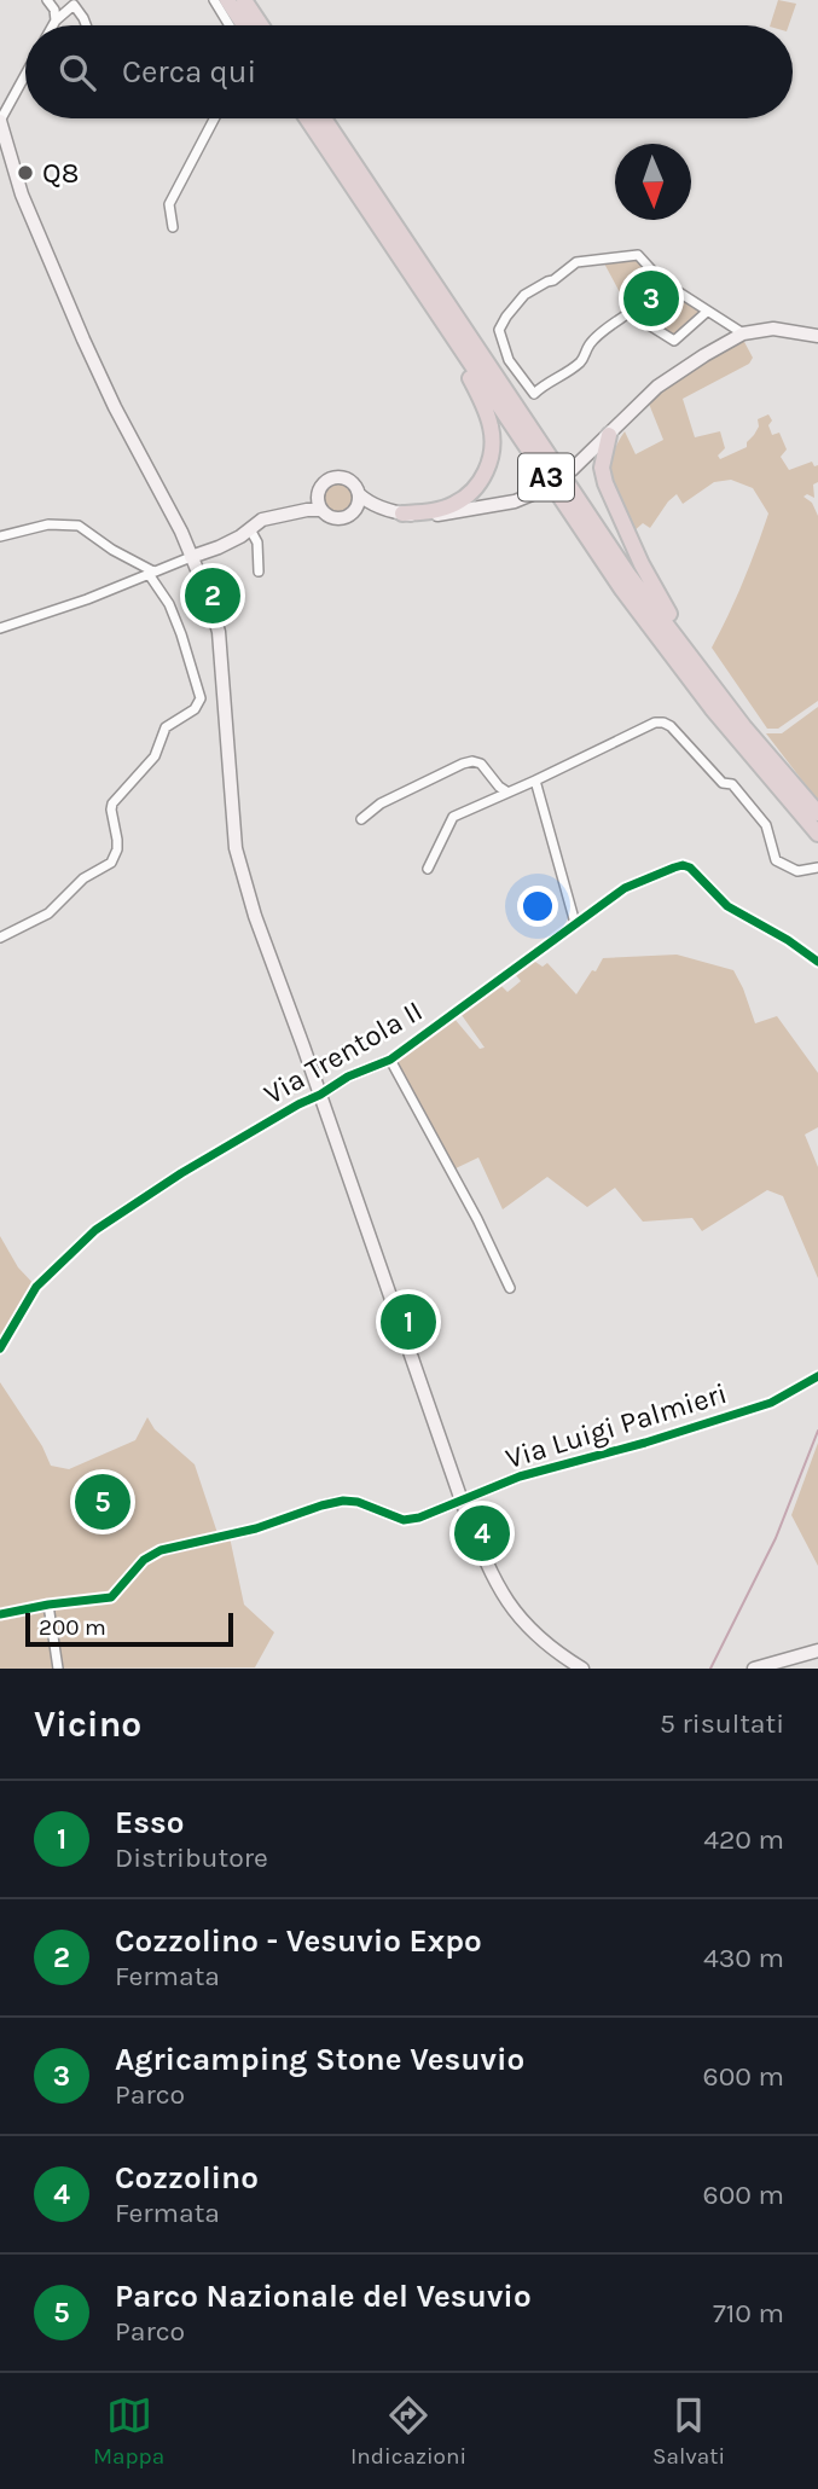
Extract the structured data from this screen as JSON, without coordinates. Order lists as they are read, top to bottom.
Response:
{
  "streets": {
    "highway": ["A3"],
    "street": ["Via Trentola II", "Via Luigi Palmieri"]
  },
  "places": ["Q8"],
  "scale_bar": "200 m",
  "north": "bottom",
  "page": {
    "search": "Cerca qui",
    "pins": [
      "3",
      "2",
      "1",
      "5",
      "4"
    ],
    "scale": "200 m",
    "heading": ["Vicino", "5 risultati"],
    "list": [
      {
        "mark": "1",
        "name": "Esso",
        "note": "Distributore",
        "value": "420 m"
      },
      {
        "mark": "2",
        "name": "Cozzolino - Vesuvio Expo",
        "note": "Fermata",
        "value": "430 m"
      },
      {
        "mark": "3",
        "name": "Agricamping Stone Vesuvio",
        "note": "Parco",
        "value": "600 m"
      },
      {
        "mark": "4",
        "name": "Cozzolino",
        "note": "Fermata",
        "value": "600 m"
      },
      {
        "mark": "5",
        "name": "Parco Nazionale del Vesuvio",
        "note": "Parco",
        "value": "710 m"
      }
    ],
    "nav": ["Mappa", "Indicazioni", "Salvati"]
  }
}
